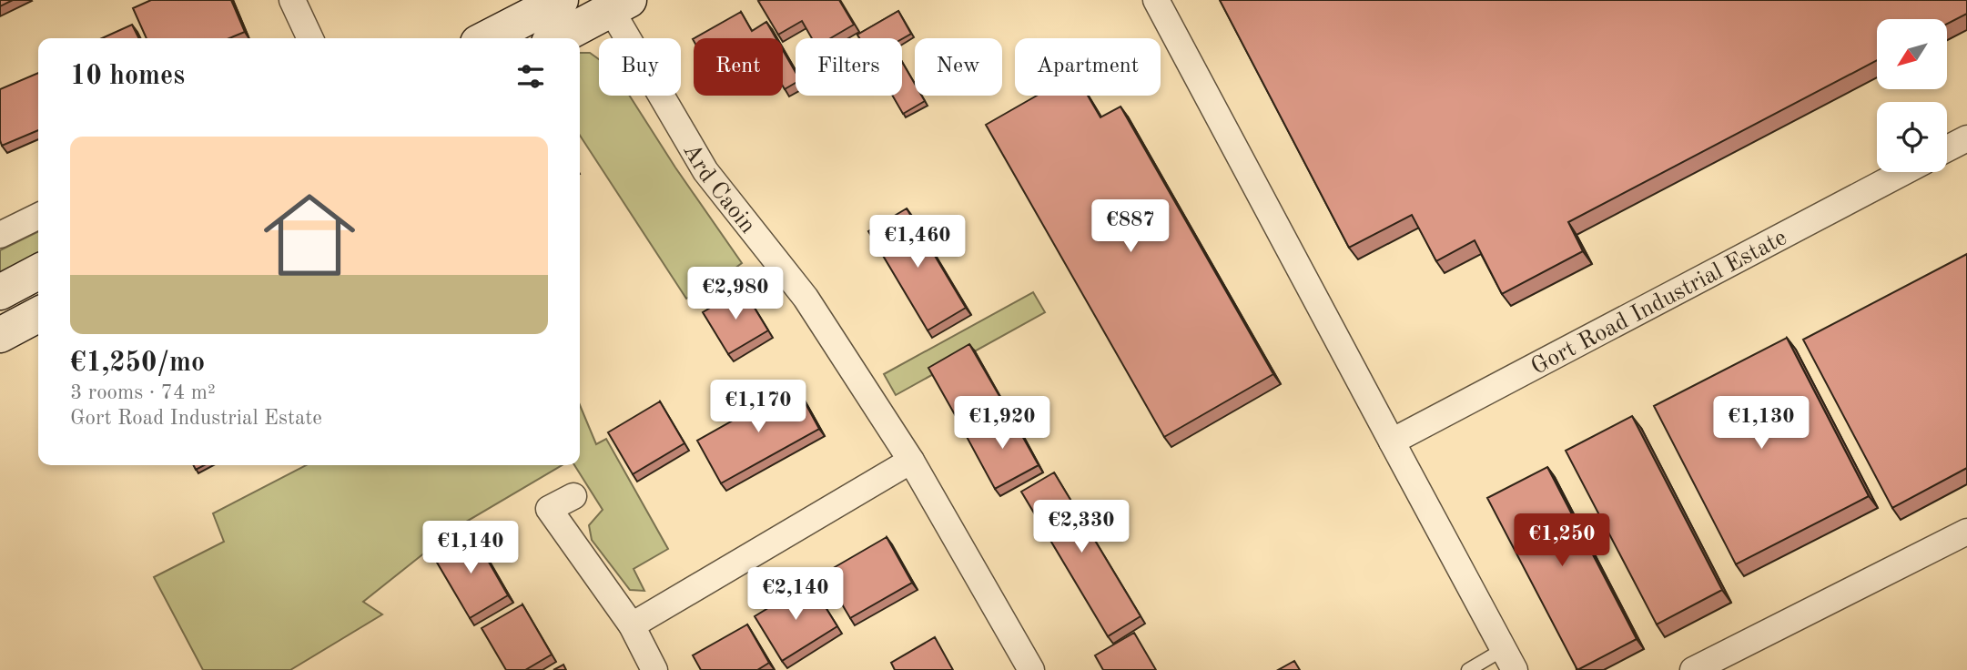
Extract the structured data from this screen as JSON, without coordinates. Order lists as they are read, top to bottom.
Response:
{
  "streets": {
    "street": ["Ard Caoin", "Gort Road Industrial Estate"]
  },
  "north": "bottom left",
  "page": {
    "chip": [
      "Buy",
      "Rent",
      "Filters",
      "New",
      "Apartment"
    ],
    "heading": "10 homes",
    "list": [
      {
        "name": "€1,250/mo",
        "note": "3 rooms · 74 m² · Gort Road Industrial Estate"
      }
    ],
    "price": [
      "€887",
      "€1,460",
      "€2,980",
      "€1,170",
      "€1,920",
      "€1,130",
      "€2,330",
      "€1,250",
      "€1,140",
      "€2,140"
    ]
  }
}
